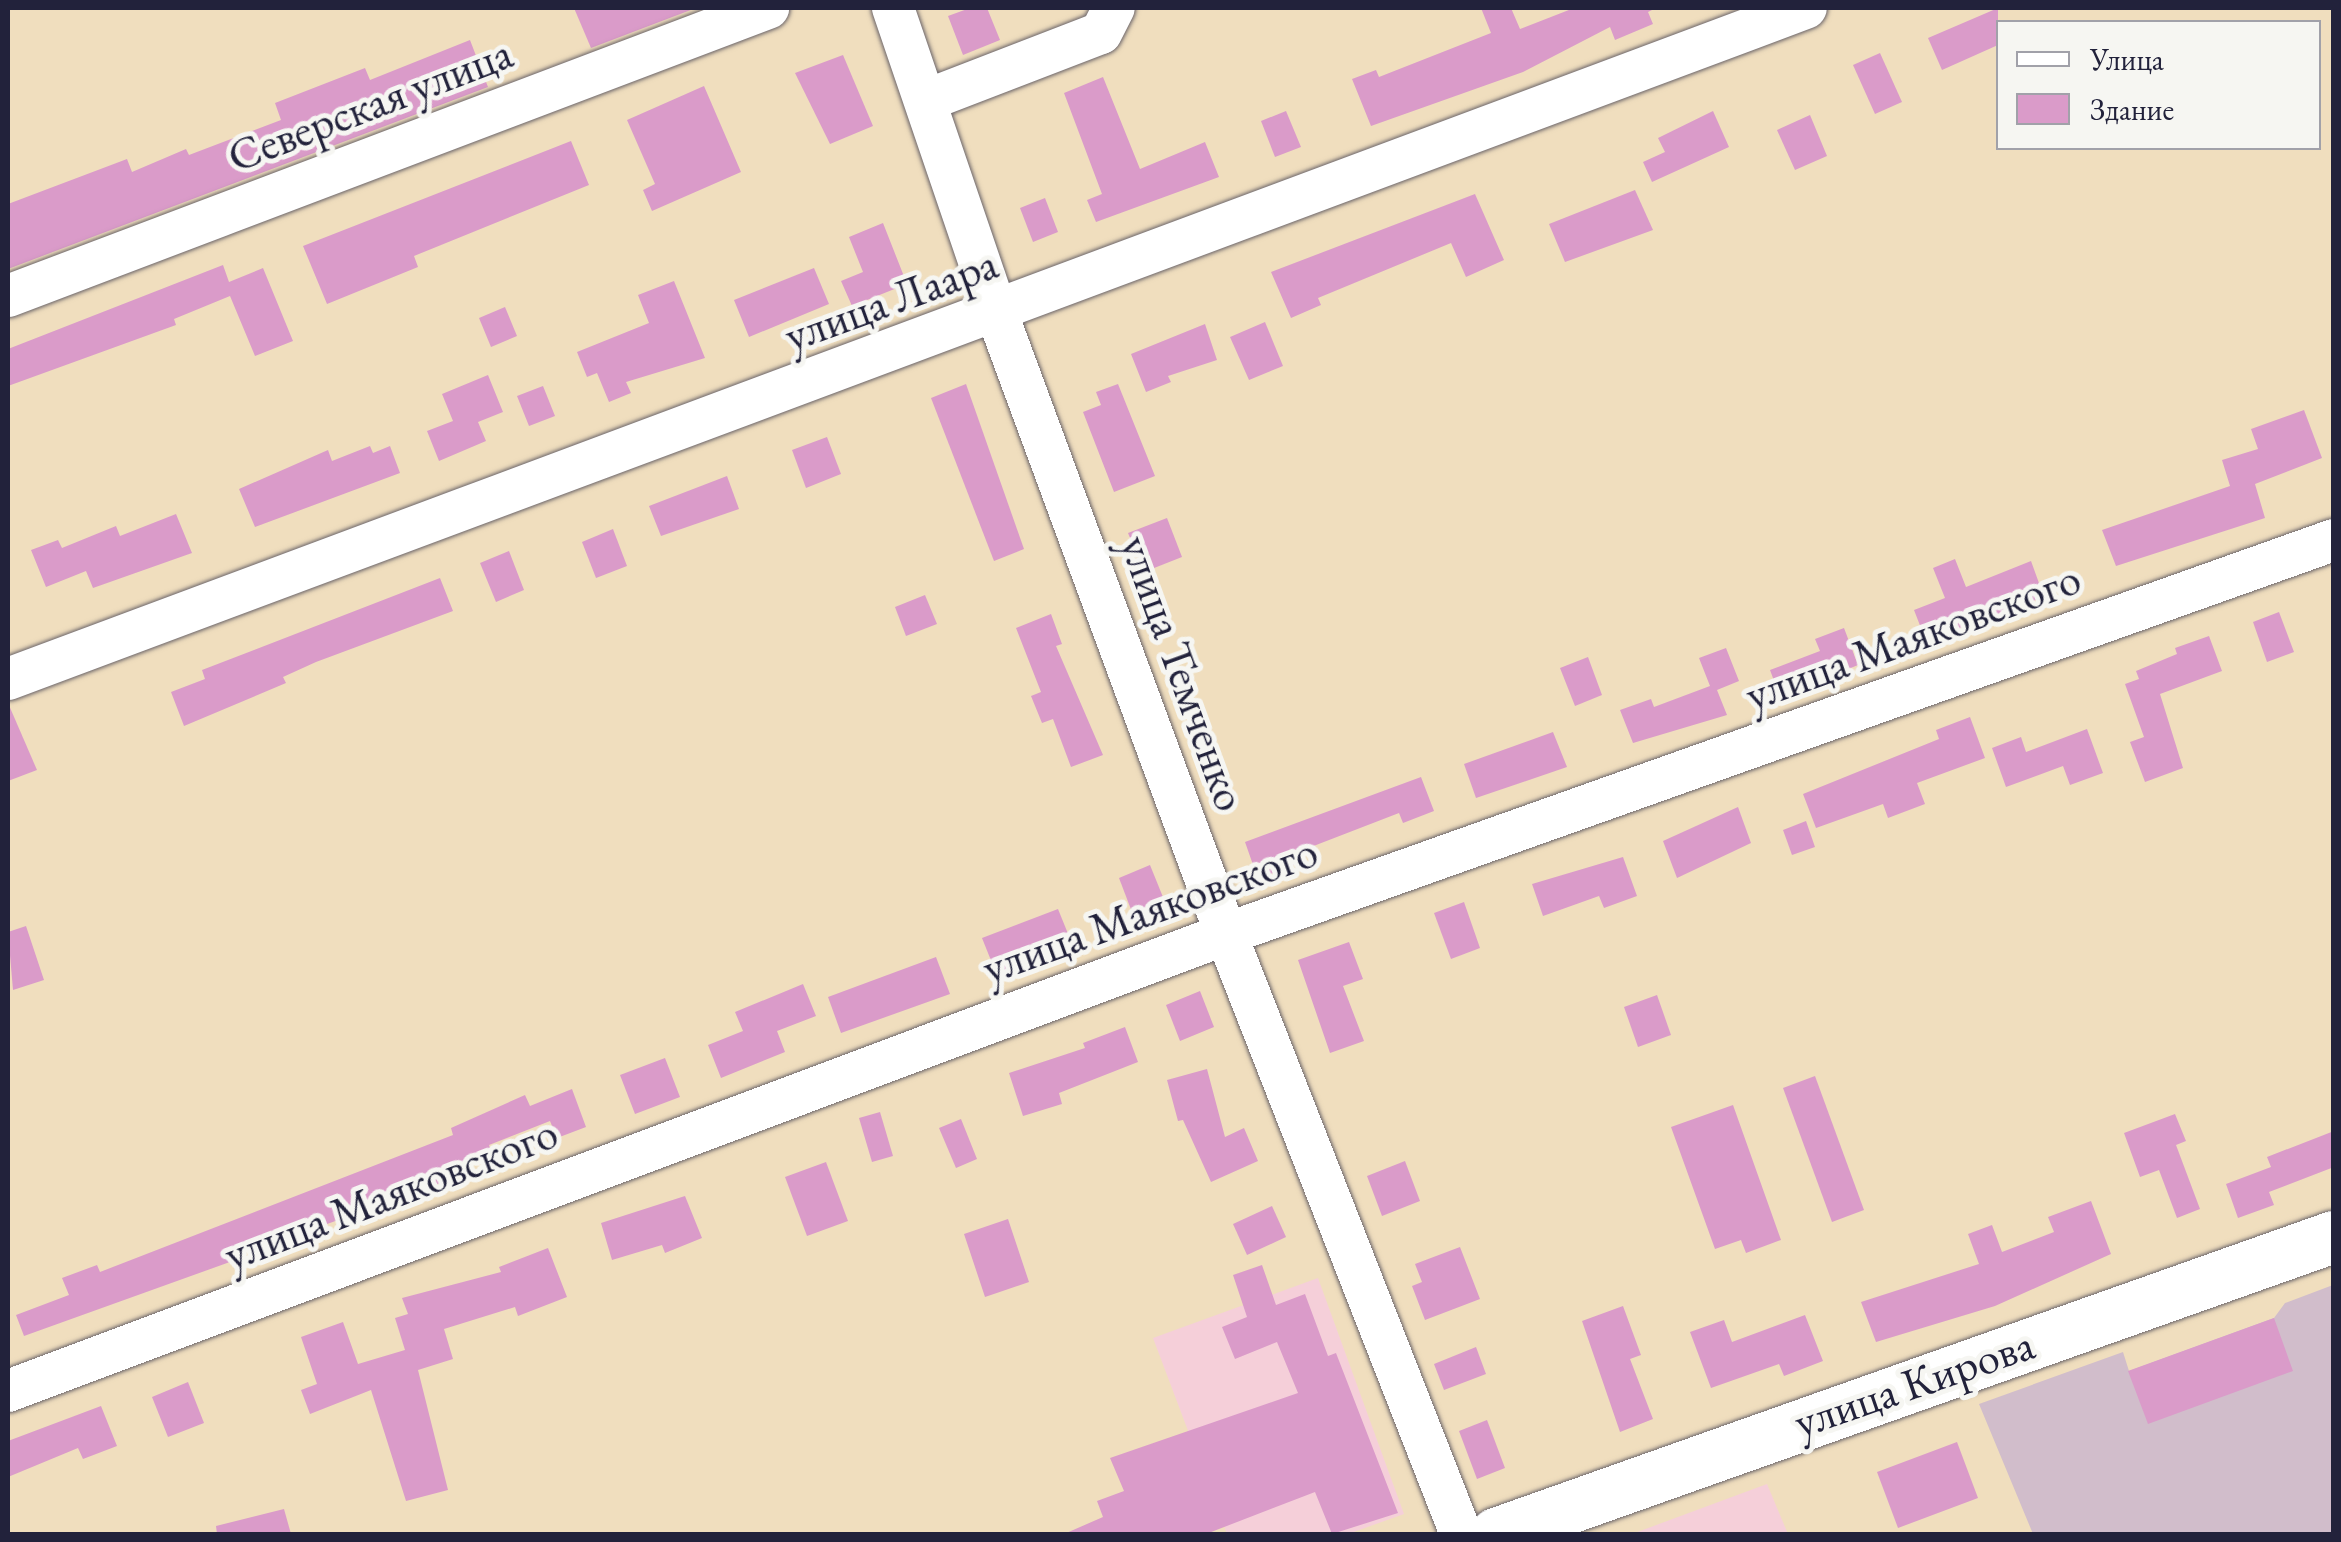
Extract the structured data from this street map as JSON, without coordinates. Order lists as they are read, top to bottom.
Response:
{
  "streets": {
    "main road": ["улица Кирова"],
    "street": [
      "Северская улица",
      "улица Лаара",
      "улица Маяковского",
      "улица Темченко"
    ]
  },
  "crossings": [
    ["улица Лаара", "улица Темченко"],
    ["улица Маяковского", "улица Темченко"]
  ],
  "legend": ["Улица", "Здание"]
}
